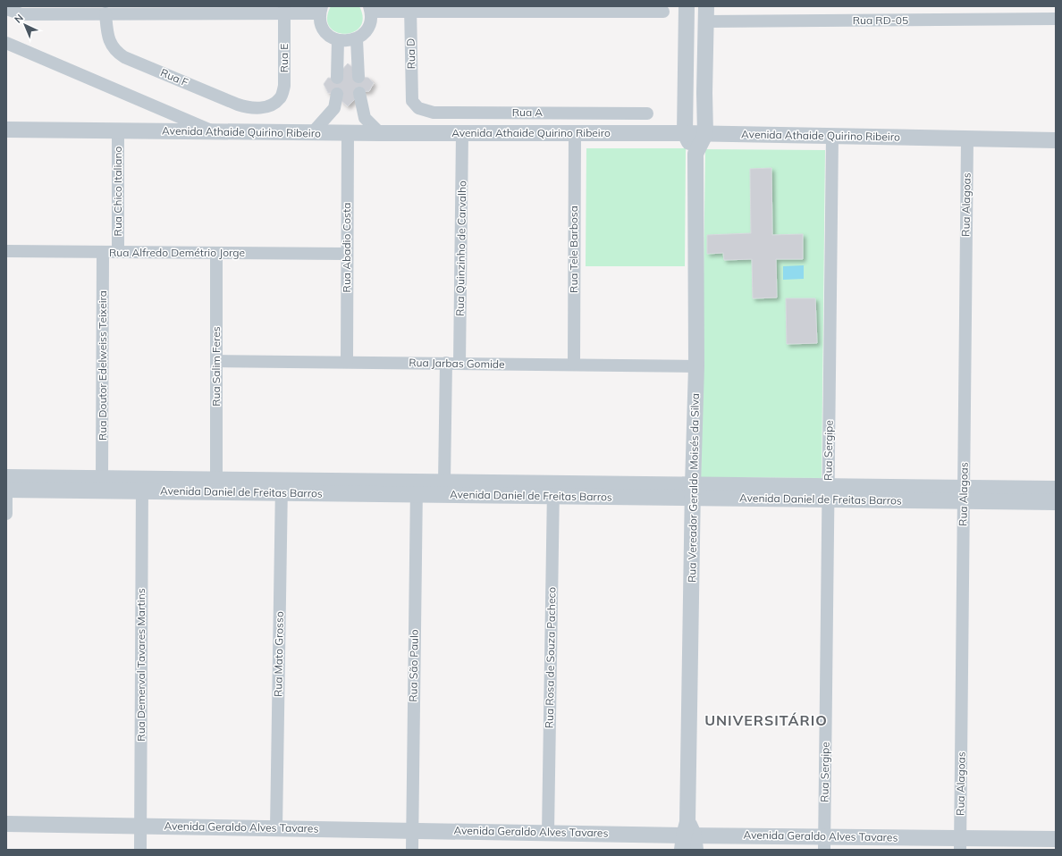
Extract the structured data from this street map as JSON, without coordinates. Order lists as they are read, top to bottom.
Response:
{
  "streets": {
    "street": [
      "Rua RD-05",
      "Rua D",
      "Rua E",
      "Rua F",
      "Rua A",
      "Avenida Athaide Quirino Ribeiro",
      "Rua Chico Italiano",
      "Rua Alagoas",
      "Rua Abadio Costa",
      "Rua Quinzinho de Carvalho",
      "Rua Tele Barbosa",
      "Rua Alfredo Demétrio Jorge",
      "Rua Jarbas Gomide",
      "Rua Doutor Edelweiss Teixeira",
      "Rua Salim Feres",
      "Rua Sergipe",
      "Rua Vereador Geraldo Moisés da Silva",
      "Avenida Daniel de Freitas Barros",
      "Rua Mato Grosso",
      "Rua Rosa de Souza Pacheco",
      "Rua Demerval Tavares Martins",
      "Rua São Paulo",
      "Avenida Geraldo Alves Tavares"
    ]
  },
  "crossings": [
    ["Rua D", "Rua A"],
    ["Rua E", "Rua F"],
    ["Avenida Athaide Quirino Ribeiro", "Rua Chico Italiano"],
    ["Avenida Athaide Quirino Ribeiro", "Rua Alagoas"],
    ["Avenida Athaide Quirino Ribeiro", "Rua Abadio Costa"],
    ["Avenida Athaide Quirino Ribeiro", "Rua Quinzinho de Carvalho"],
    ["Avenida Athaide Quirino Ribeiro", "Rua Tele Barbosa"],
    ["Avenida Athaide Quirino Ribeiro", "Rua Sergipe"],
    ["Avenida Athaide Quirino Ribeiro", "Rua Vereador Geraldo Moisés da Silva"],
    ["Rua Chico Italiano", "Rua Alfredo Demétrio Jorge"],
    ["Rua Alagoas", "Avenida Daniel de Freitas Barros"],
    ["Rua Alagoas", "Avenida Geraldo Alves Tavares"],
    ["Rua Abadio Costa", "Rua Alfredo Demétrio Jorge"],
    ["Rua Abadio Costa", "Rua Jarbas Gomide"],
    ["Rua Quinzinho de Carvalho", "Rua Jarbas Gomide"],
    ["Rua Tele Barbosa", "Rua Jarbas Gomide"],
    ["Rua Alfredo Demétrio Jorge", "Rua Doutor Edelweiss Teixeira"],
    ["Rua Alfredo Demétrio Jorge", "Rua Salim Feres"],
    ["Rua Jarbas Gomide", "Rua Salim Feres"],
    ["Rua Jarbas Gomide", "Rua Vereador Geraldo Moisés da Silva"],
    ["Rua Doutor Edelweiss Teixeira", "Avenida Daniel de Freitas Barros"],
    ["Rua Salim Feres", "Avenida Daniel de Freitas Barros"],
    ["Rua Sergipe", "Avenida Daniel de Freitas Barros"],
    ["Rua Sergipe", "Avenida Geraldo Alves Tavares"],
    ["Rua Vereador Geraldo Moisés da Silva", "Avenida Daniel de Freitas Barros"],
    ["Rua Vereador Geraldo Moisés da Silva", "Avenida Geraldo Alves Tavares"],
    ["Avenida Daniel de Freitas Barros", "Rua Mato Grosso"],
    ["Avenida Daniel de Freitas Barros", "Rua Rosa de Souza Pacheco"],
    ["Avenida Daniel de Freitas Barros", "Rua Demerval Tavares Martins"],
    ["Avenida Daniel de Freitas Barros", "Rua São Paulo"],
    ["Rua Mato Grosso", "Avenida Geraldo Alves Tavares"],
    ["Rua Rosa de Souza Pacheco", "Avenida Geraldo Alves Tavares"],
    ["Rua Demerval Tavares Martins", "Avenida Geraldo Alves Tavares"],
    ["Rua São Paulo", "Avenida Geraldo Alves Tavares"]
  ],
  "districts": ["UNIVERSITÁRIO"],
  "north": "top left"
}
